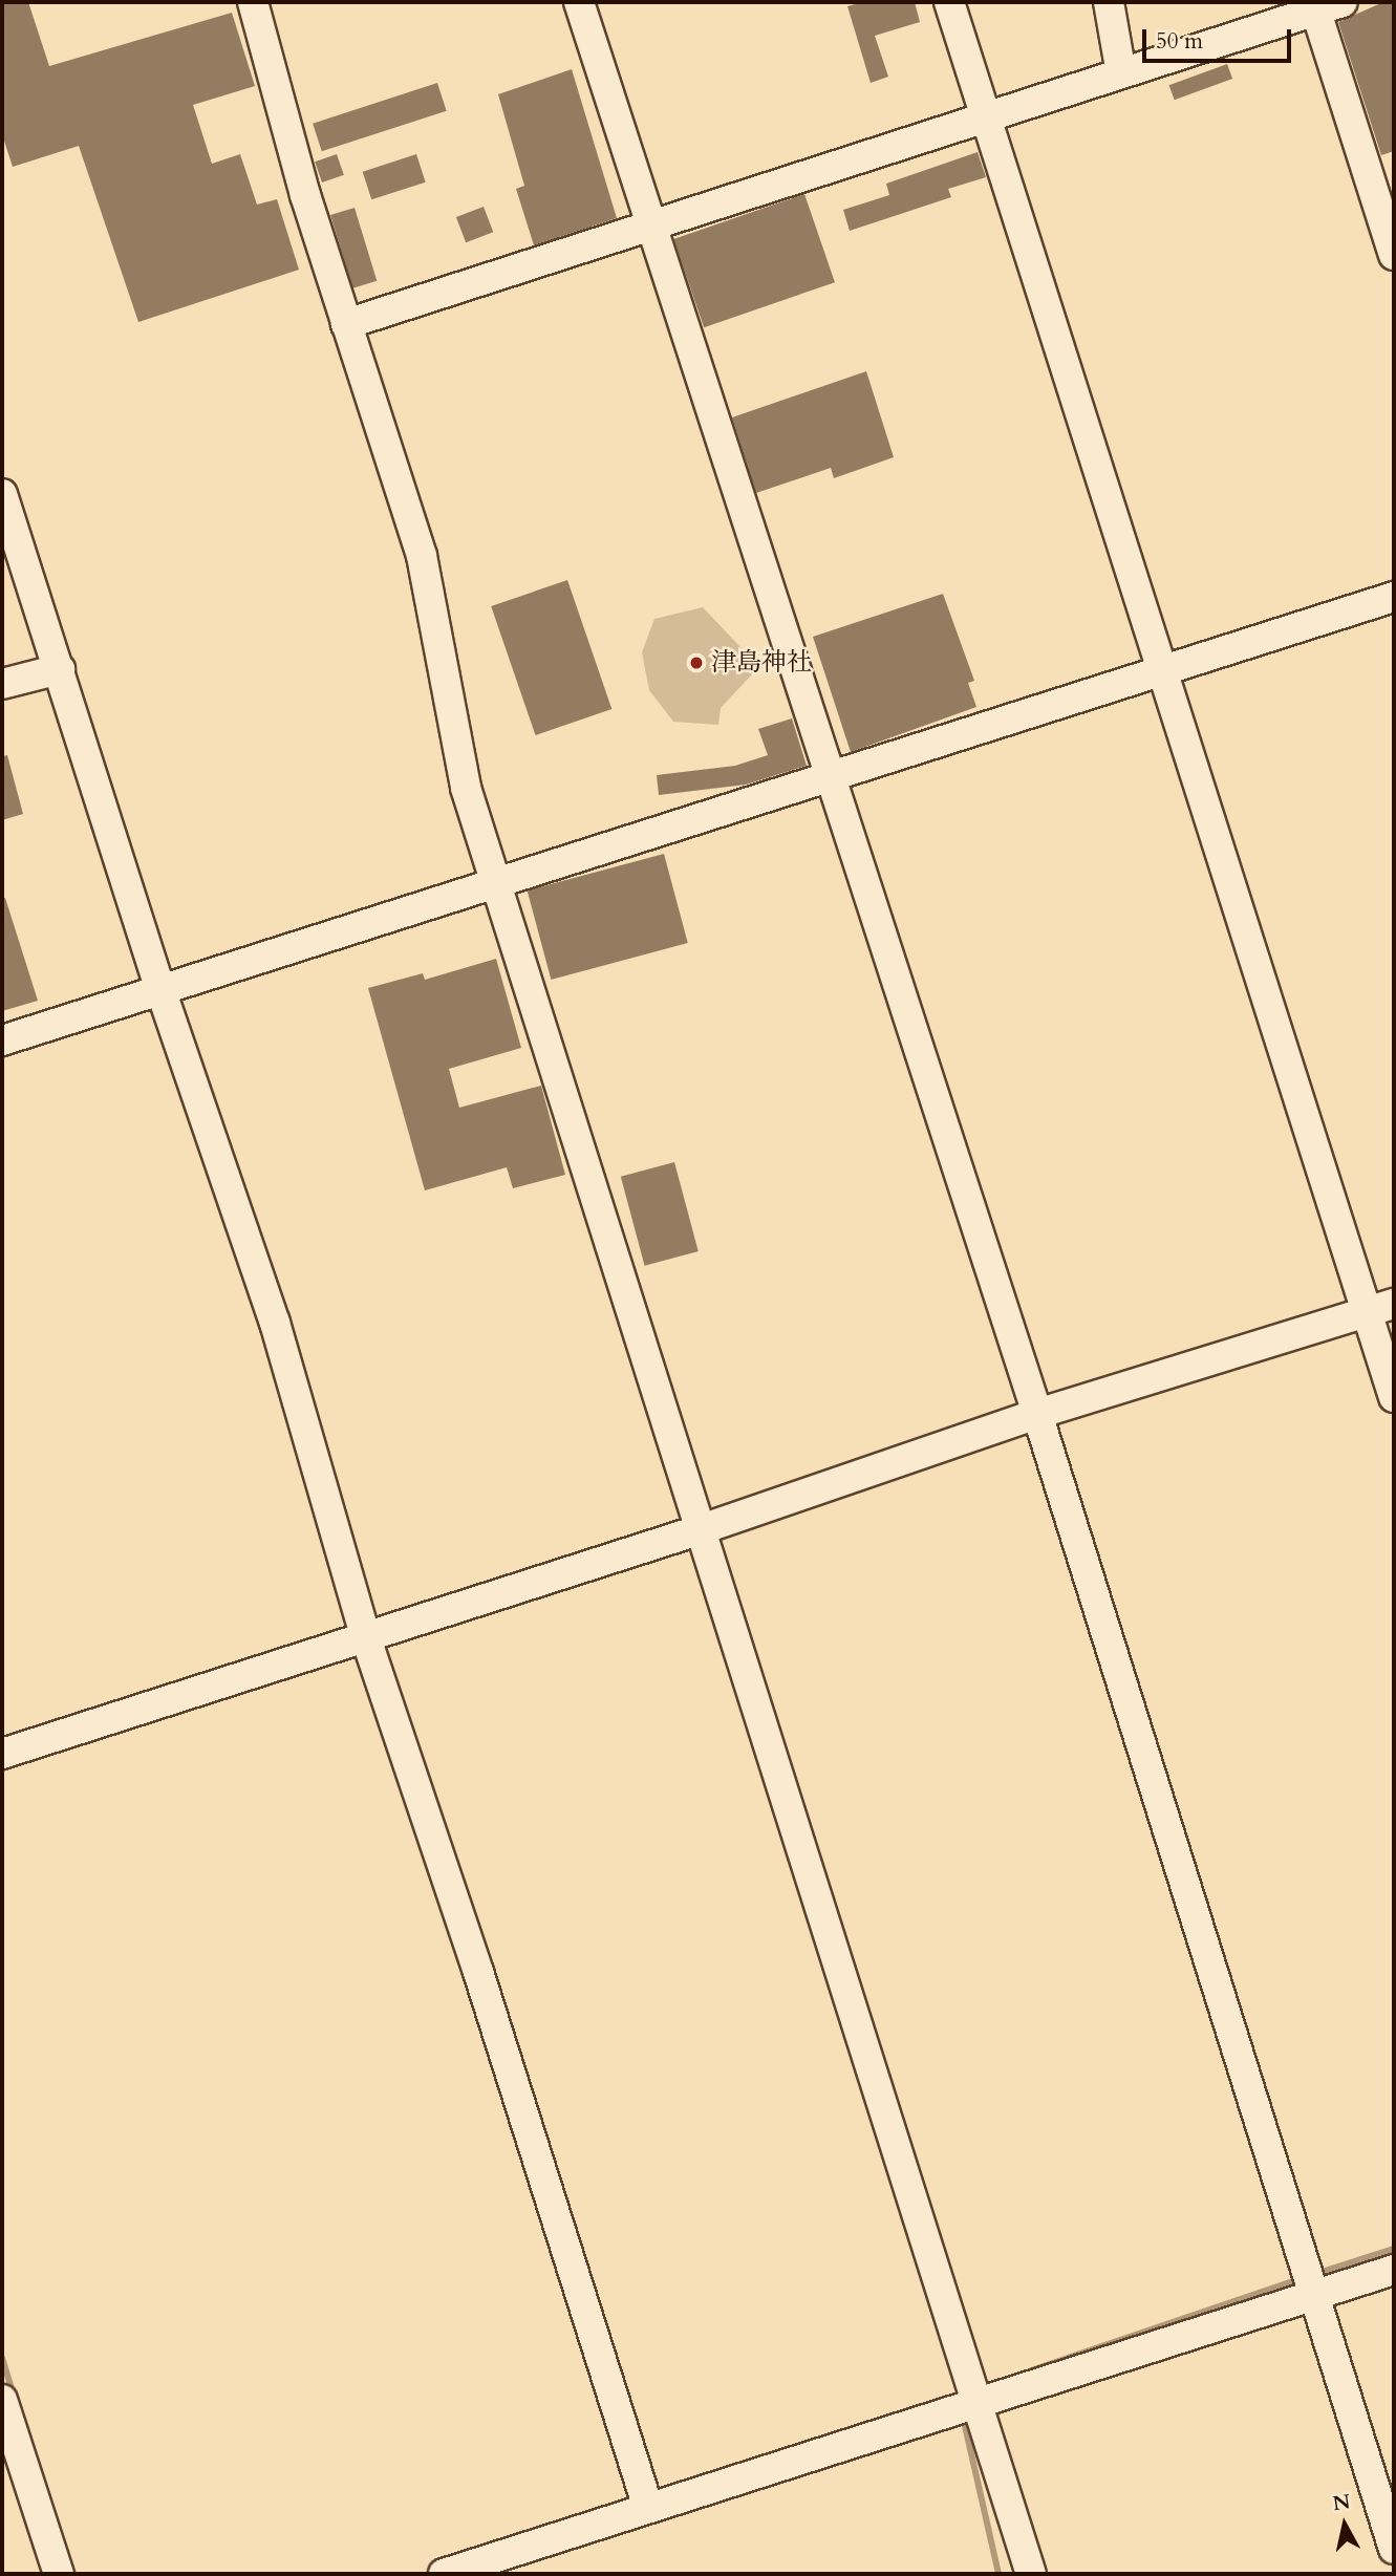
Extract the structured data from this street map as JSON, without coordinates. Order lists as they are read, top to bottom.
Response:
{
  "places": ["津島神社"],
  "scale_bar": "50 m",
  "north": "top"
}
